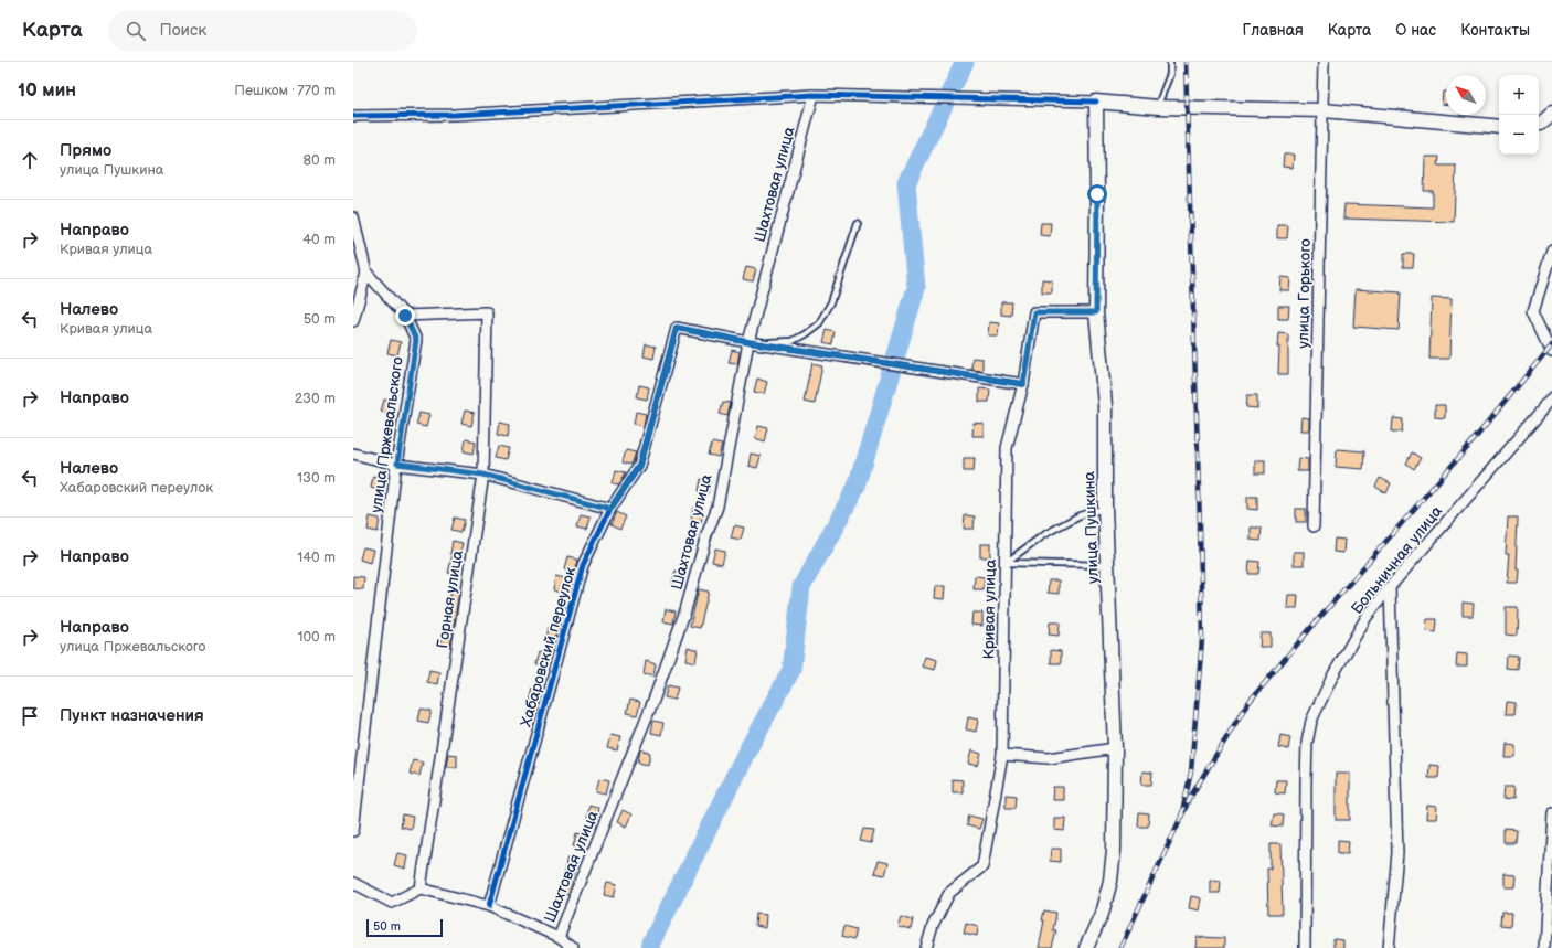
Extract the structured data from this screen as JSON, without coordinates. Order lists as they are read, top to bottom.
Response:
{
  "streets": {
    "main road": ["улица Пушкина"],
    "street": [
      "Шахтовая улица",
      "улица Горького",
      "улица Пржевальского",
      "Больничная улица",
      "Горная улица",
      "Кривая улица",
      "Хабаровский переулок"
    ]
  },
  "crossings": [
    ["Шахтовая улица", "Хабаровский переулок"],
    ["улица Пржевальского", "Горная улица"],
    ["улица Пушкина", "Кривая улица"]
  ],
  "scale_bar": "50 m",
  "north": "top left",
  "page": {
    "header": "Карта",
    "search": "Поиск",
    "nav": [
      "Главная",
      "Карта",
      "О нас",
      "Контакты"
    ],
    "heading": ["10 мин", "Пешком · 770 m"],
    "map_buttons": ["+", "−"],
    "list": [
      ["Прямо", "улица Пушкина", "80 m"],
      ["Направо", "Кривая улица", "40 m"],
      ["Налево", "Кривая улица", "50 m"],
      ["Направо", "230 m"],
      ["Налево", "Хабаровский переулок", "130 m"],
      ["Направо", "140 m"],
      ["Направо", "улица Пржевальского", "100 m"],
      "Пункт назначения"
    ],
    "scale": "50 m"
  }
}
